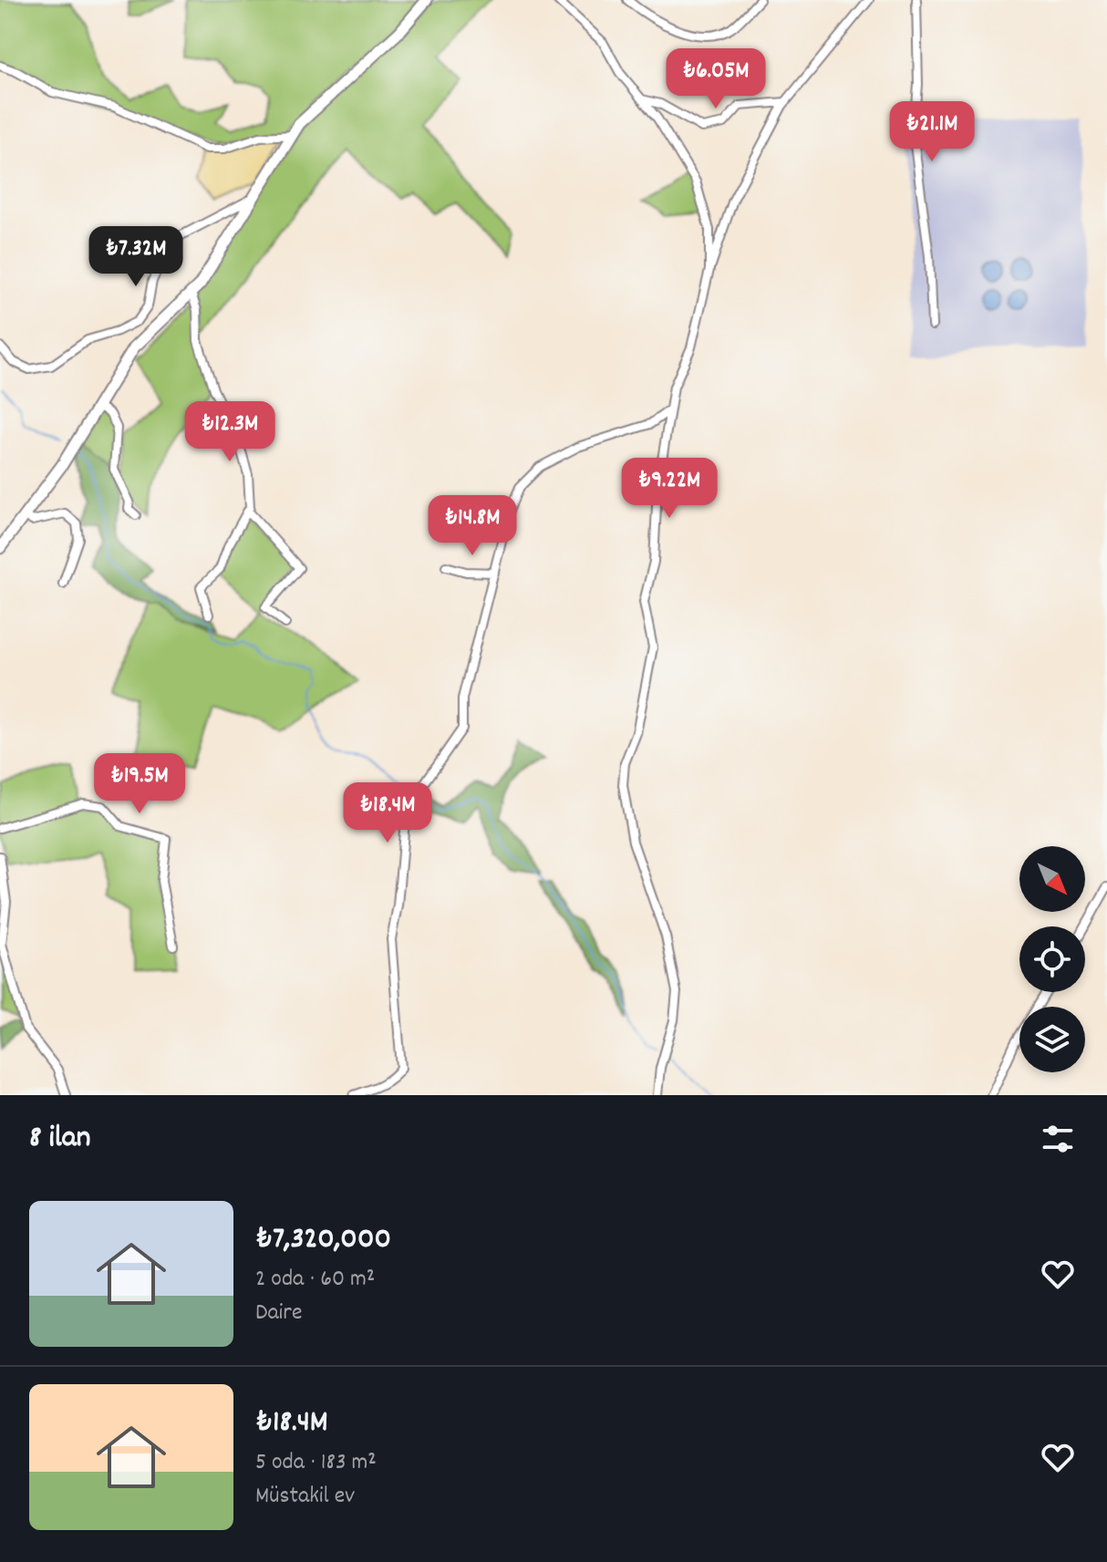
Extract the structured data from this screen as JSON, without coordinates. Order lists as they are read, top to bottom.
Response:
{
  "north": "bottom right",
  "page": {
    "price": [
      "₺6.05M",
      "₺21.1M",
      "₺7.32M",
      "₺12.3M",
      "₺9.22M",
      "₺14.8M",
      "₺19.5M",
      "₺18.4M"
    ],
    "heading": "8 ilan",
    "list": [
      {
        "name": "₺7,320,000",
        "note": "2 oda · 60 m² · Daire"
      },
      {
        "name": "₺18.4M",
        "note": "5 oda · 183 m² · Müstakil ev"
      }
    ]
  }
}
